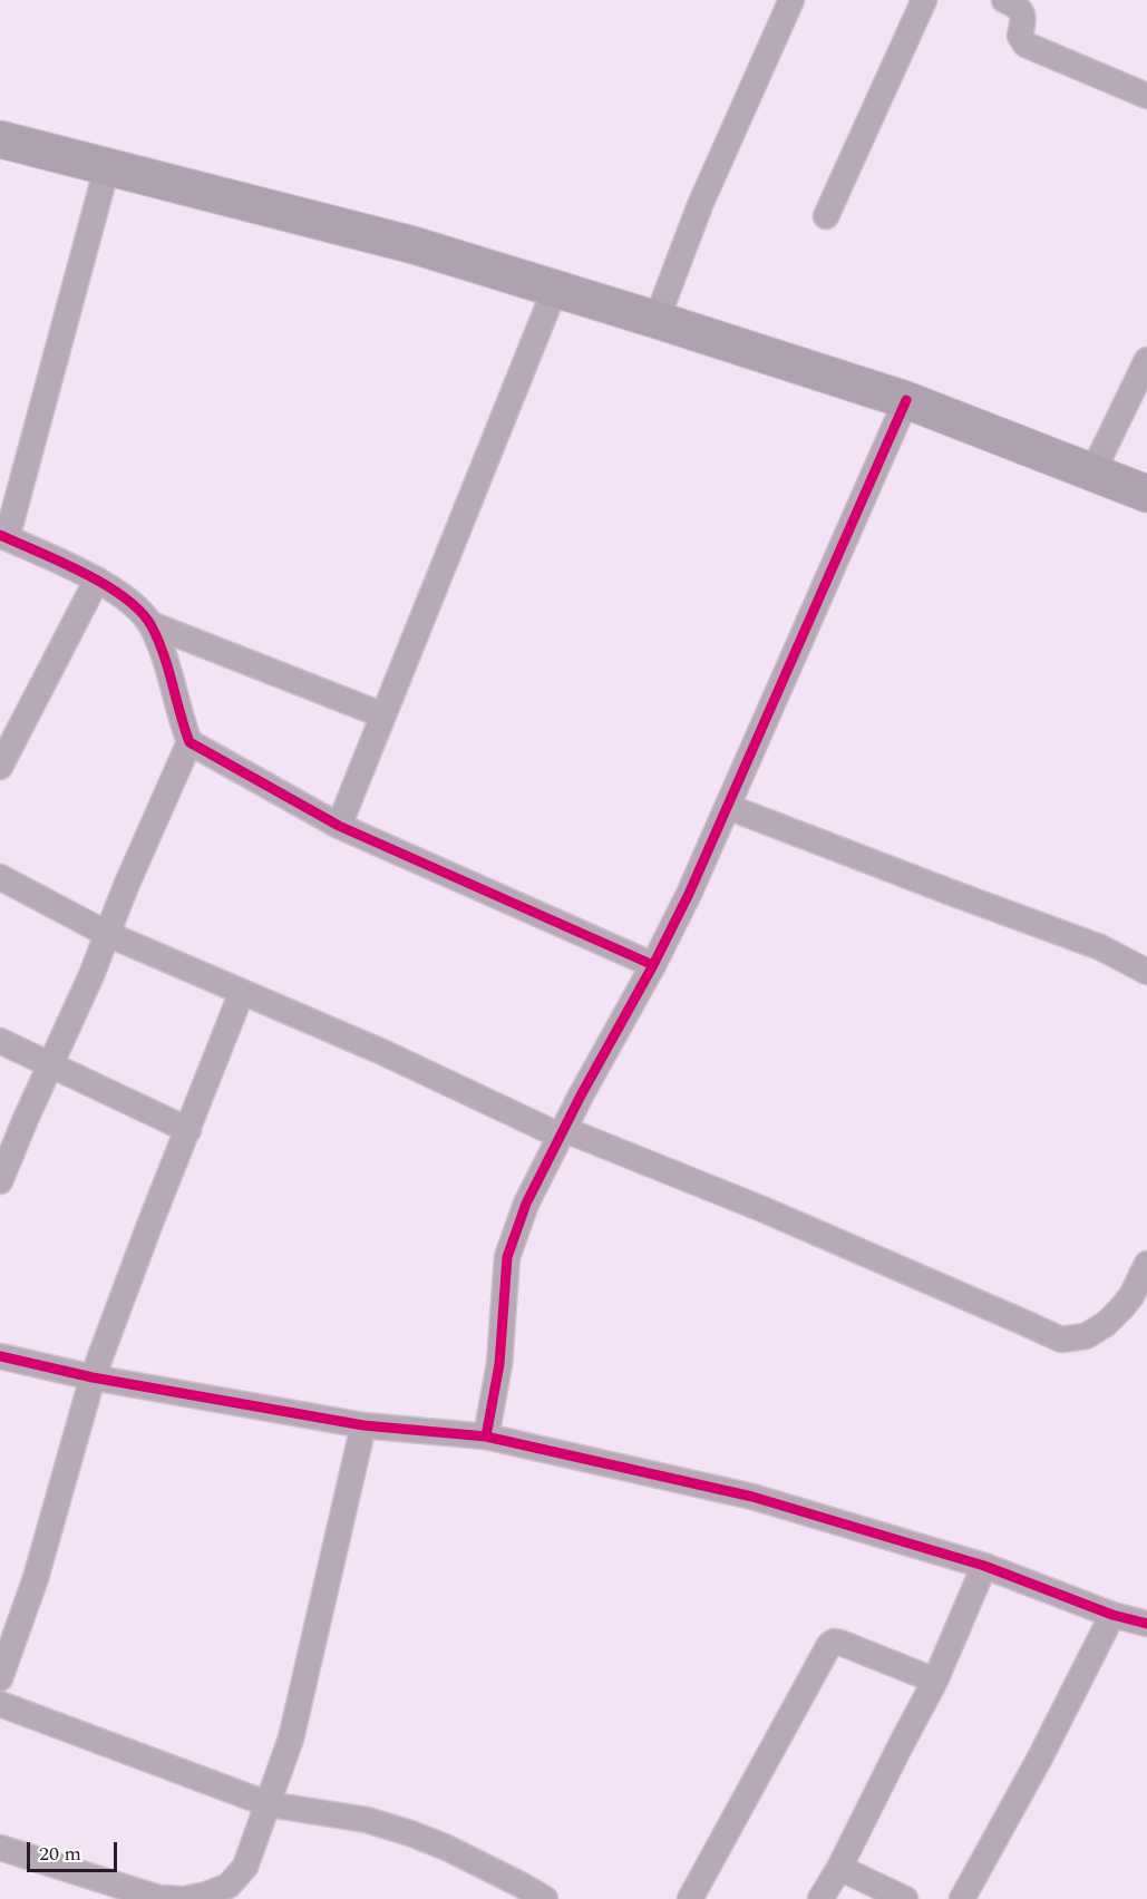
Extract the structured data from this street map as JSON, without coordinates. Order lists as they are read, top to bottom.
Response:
{
  "scale_bar": "20 m"
}
